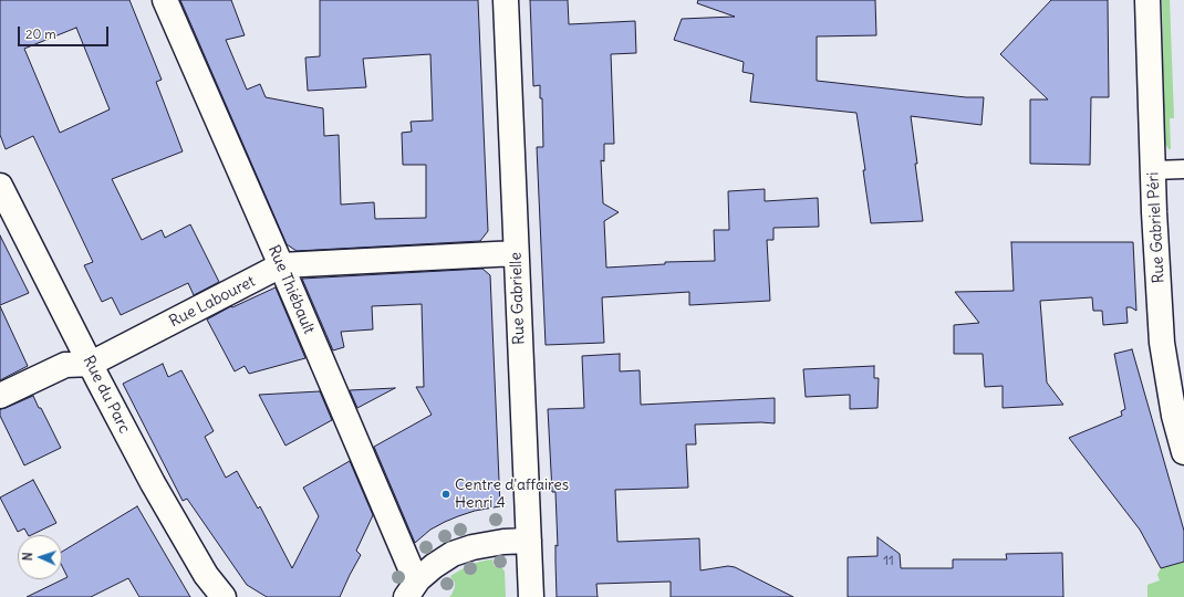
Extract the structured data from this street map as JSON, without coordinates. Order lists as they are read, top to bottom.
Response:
{
  "streets": {
    "street": [
      "Rue Gabriel Péri",
      "Rue Thiébault",
      "Rue Gabrielle",
      "Rue Labouret",
      "Rue du Parc"
    ]
  },
  "crossings": [
    ["Rue Thiébault", "Rue Labouret"],
    ["Rue Gabrielle", "Rue Labouret"],
    ["Rue Labouret", "Rue du Parc"]
  ],
  "places": ["Centre d'affaires Henri 4"],
  "house_numbers": ["11"],
  "scale_bar": "20 m",
  "north": "left"
}
